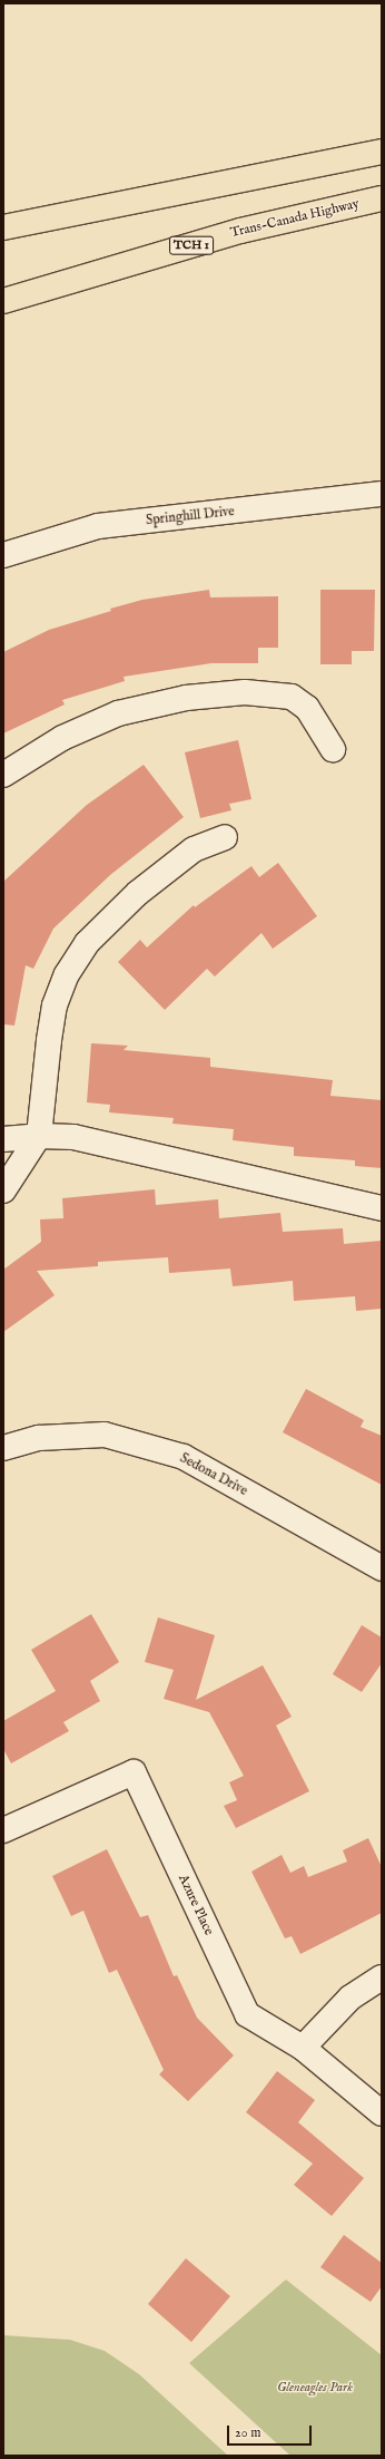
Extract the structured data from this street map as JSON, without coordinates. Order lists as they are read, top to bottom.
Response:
{
  "streets": {
    "highway": ["Trans-Canada Highway", "TCH 1"],
    "street": ["Springhill Drive", "Sedona Drive", "Azure Place"]
  },
  "parks": ["Gleneagles Park"],
  "scale_bar": "20 m"
}
